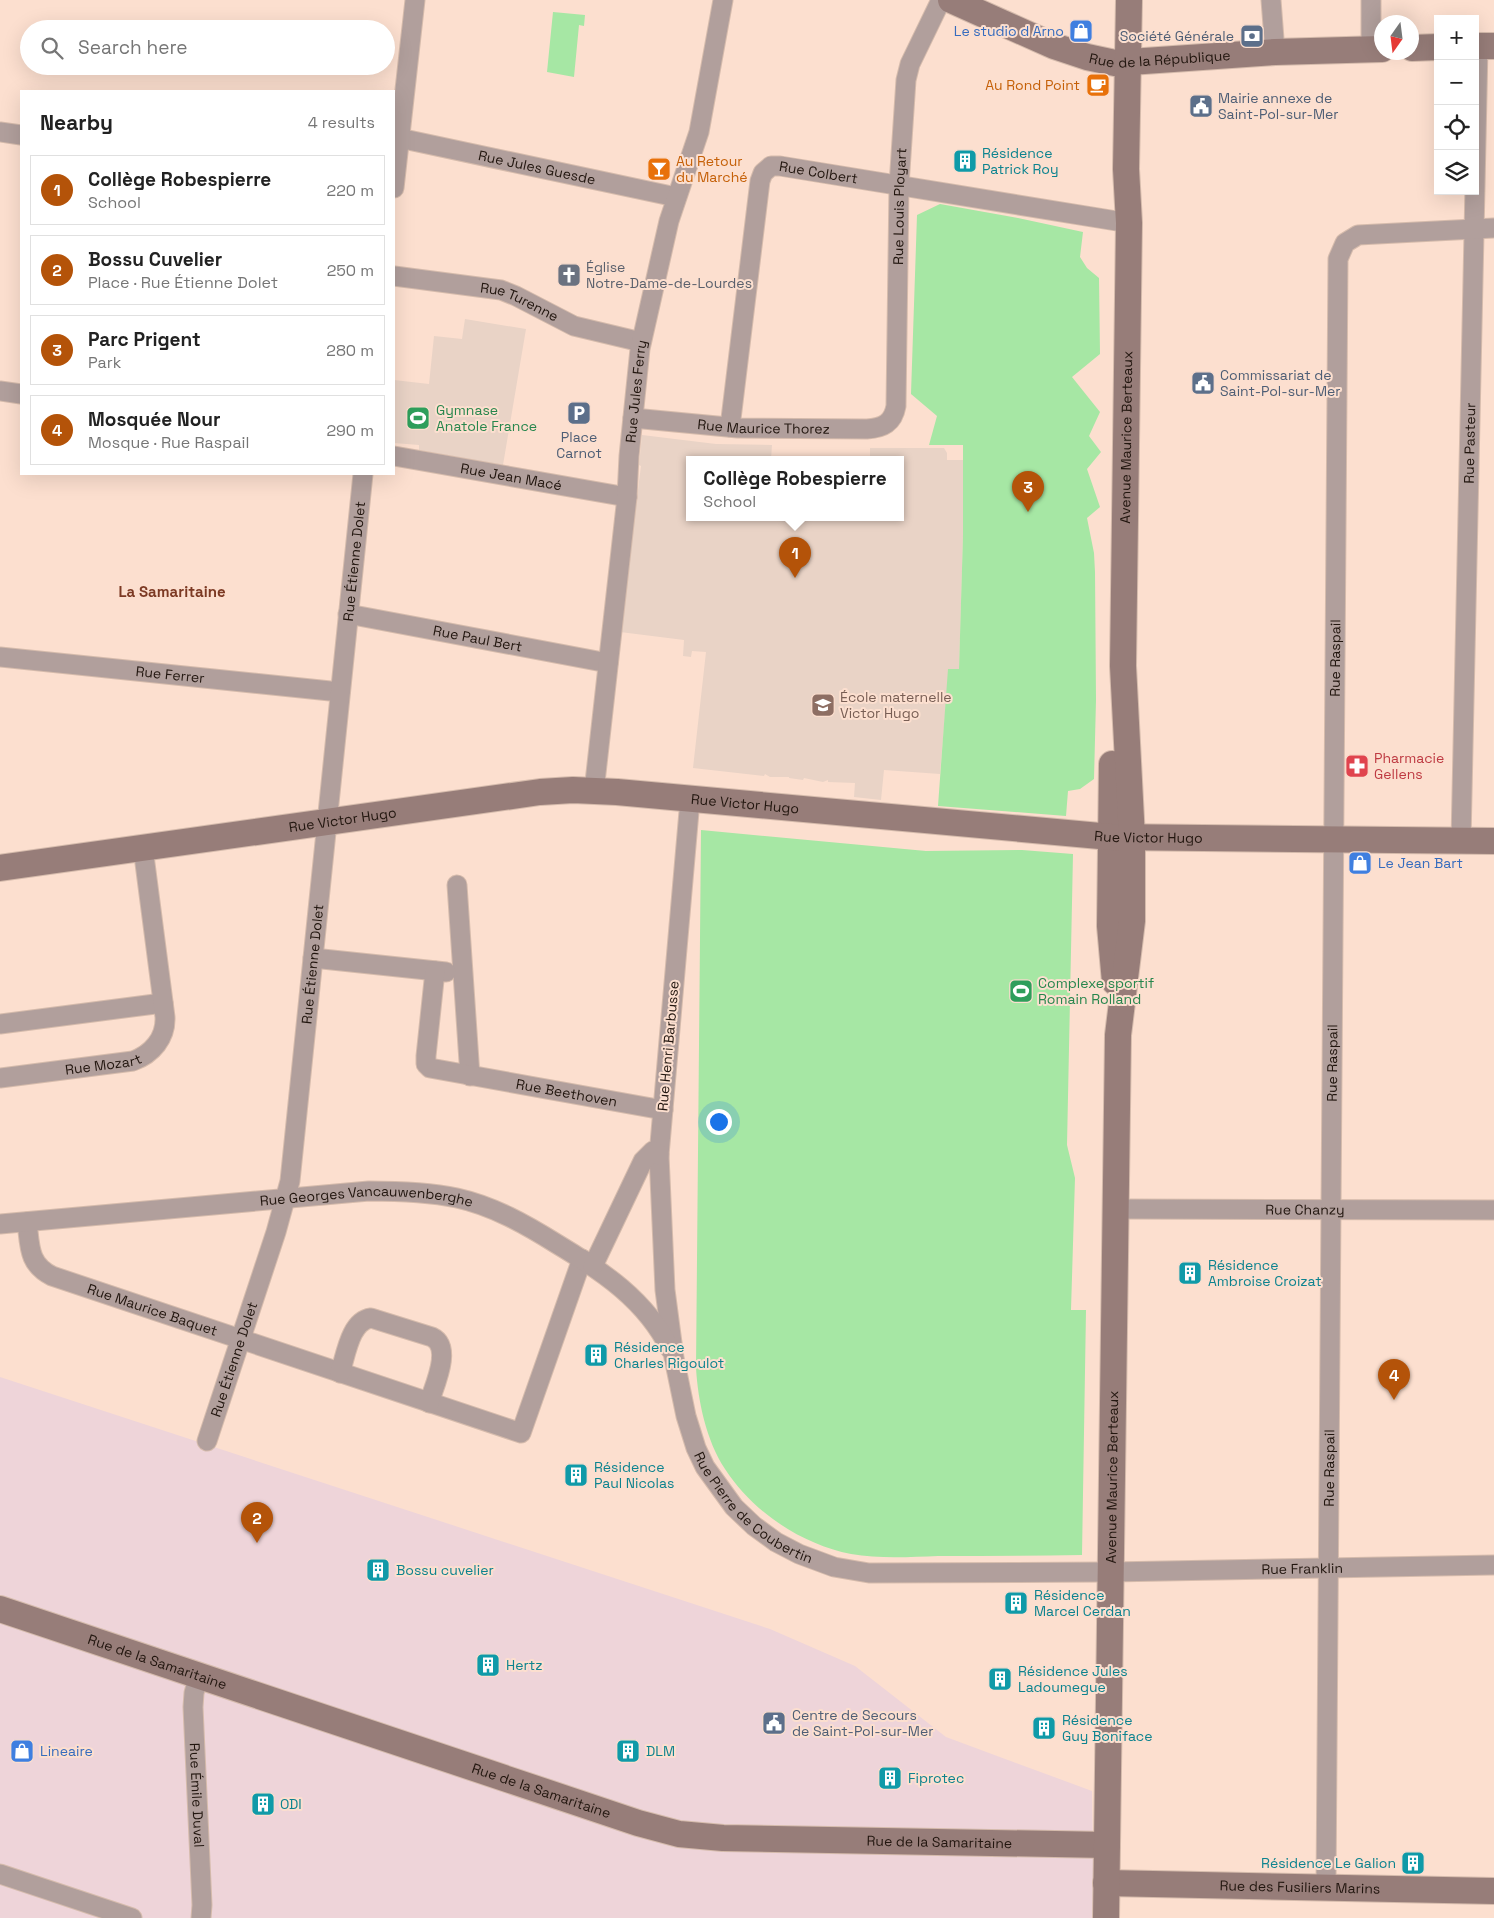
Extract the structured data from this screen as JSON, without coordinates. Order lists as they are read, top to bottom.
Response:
{
  "streets": {
    "street": [
      "Rue de la République",
      "Rue Jules Guesde",
      "Rue Colbert",
      "Rue Louis Ployart",
      "Rue Turenne",
      "Rue Jules Ferry",
      "Rue Maurice Thorez",
      "Avenue Maurice Berteaux",
      "Rue Pasteur",
      "Rue Jean Macé",
      "Rue Étienne Dolet",
      "Rue Paul Bert",
      "Rue Raspail",
      "Rue Ferrer",
      "Rue Victor Hugo",
      "Rue Henri Barbusse",
      "Rue Mozart",
      "Rue Beethoven",
      "Rue Georges Vancauwenberghe",
      "Rue Chanzy",
      "Rue Maurice Baquet",
      "Rue Pierre de Coubertin",
      "Rue Franklin",
      "Rue de la Samaritaine",
      "Rue Émile Duval",
      "Rue des Fusiliers Marins"
    ]
  },
  "crossings": [
    ["Rue de la République", "Avenue Maurice Berteaux"],
    ["Rue Jules Guesde", "Rue Jules Ferry"],
    ["Rue Colbert", "Rue Louis Ployart"],
    ["Rue Colbert", "Rue Maurice Thorez"],
    ["Rue Colbert", "Avenue Maurice Berteaux"],
    ["Rue Louis Ployart", "Rue Maurice Thorez"],
    ["Rue Turenne", "Rue Jules Ferry"],
    ["Rue Jules Ferry", "Rue Maurice Thorez"],
    ["Rue Jules Ferry", "Rue Jean Macé"],
    ["Rue Jules Ferry", "Rue Paul Bert"],
    ["Rue Jules Ferry", "Rue Victor Hugo"],
    ["Avenue Maurice Berteaux", "Rue Victor Hugo"],
    ["Avenue Maurice Berteaux", "Rue Chanzy"],
    ["Avenue Maurice Berteaux", "Rue Pierre de Coubertin"],
    ["Avenue Maurice Berteaux", "Rue Franklin"],
    ["Avenue Maurice Berteaux", "Rue de la Samaritaine"],
    ["Avenue Maurice Berteaux", "Rue des Fusiliers Marins"],
    ["Rue Pasteur", "Rue Raspail"],
    ["Rue Pasteur", "Rue Victor Hugo"],
    ["Rue Étienne Dolet", "Rue Paul Bert"],
    ["Rue Étienne Dolet", "Rue Ferrer"],
    ["Rue Étienne Dolet", "Rue Victor Hugo"],
    ["Rue Étienne Dolet", "Rue Georges Vancauwenberghe"],
    ["Rue Étienne Dolet", "Rue Maurice Baquet"],
    ["Rue Raspail", "Rue Victor Hugo"],
    ["Rue Raspail", "Rue Chanzy"],
    ["Rue Raspail", "Rue Franklin"],
    ["Rue Raspail", "Rue des Fusiliers Marins"],
    ["Rue Victor Hugo", "Rue Henri Barbusse"],
    ["Rue Victor Hugo", "Rue Mozart"],
    ["Rue Henri Barbusse", "Rue Beethoven"],
    ["Rue Henri Barbusse", "Rue Pierre de Coubertin"],
    ["Rue Georges Vancauwenberghe", "Rue Maurice Baquet"],
    ["Rue Georges Vancauwenberghe", "Rue Pierre de Coubertin"],
    ["Rue Pierre de Coubertin", "Rue Franklin"],
    ["Rue de la Samaritaine", "Rue Émile Duval"]
  ],
  "districts": ["La Samaritaine"],
  "places": {
    "shop": ["Le studio d Arno", "Le Jean Bart", "Lineaire"],
    "bank": ["Société Générale"],
    "cafe": ["Au Rond Point"],
    "public building": ["Mairie annexe de Saint-Pol-sur-Mer", "Commissariat de Saint-Pol-sur-Mer", "Centre de Secours de Saint-Pol-sur-Mer"],
    "building": [
      "Résidence Patrick Roy",
      "Résidence Ambroise Croizat",
      "Résidence Charles Rigoulot",
      "Résidence Paul Nicolas",
      "Bossu cuvelier",
      "Résidence Marcel Cerdan",
      "Hertz",
      "Résidence Jules Ladoumegue",
      "Résidence Guy Boniface",
      "DLM",
      "Fiprotec",
      "ODI",
      "Résidence Le Galion"
    ],
    "bar": ["Au Retour du Marché"],
    "church": ["Église Notre-Dame-de-Lourdes"],
    "parking": ["Place Carnot"],
    "sports": ["Gymnase Anatole France", "Complexe sportif Romain Rolland"],
    "school or university": ["École maternelle Victor Hugo"],
    "pharmacy": ["Pharmacie Gellens"]
  },
  "north": "bottom",
  "page": {
    "map_buttons": ["+", "−"],
    "search": "Search here",
    "heading": ["Nearby", "4 results"],
    "list": [
      {
        "mark": "1",
        "name": "Collège Robespierre",
        "note": "School",
        "value": "220 m"
      },
      {
        "mark": "2",
        "name": "Bossu Cuvelier",
        "note": "Place · Rue Étienne Dolet",
        "value": "250 m"
      },
      {
        "mark": "3",
        "name": "Parc Prigent",
        "note": "Park",
        "value": "280 m"
      },
      {
        "mark": "4",
        "name": "Mosquée Nour",
        "note": "Mosque · Rue Raspail",
        "value": "290 m"
      }
    ],
    "popup": ["Collège Robespierre", "School"],
    "pins": [
      "3",
      "1",
      "4",
      "2"
    ]
  }
}
